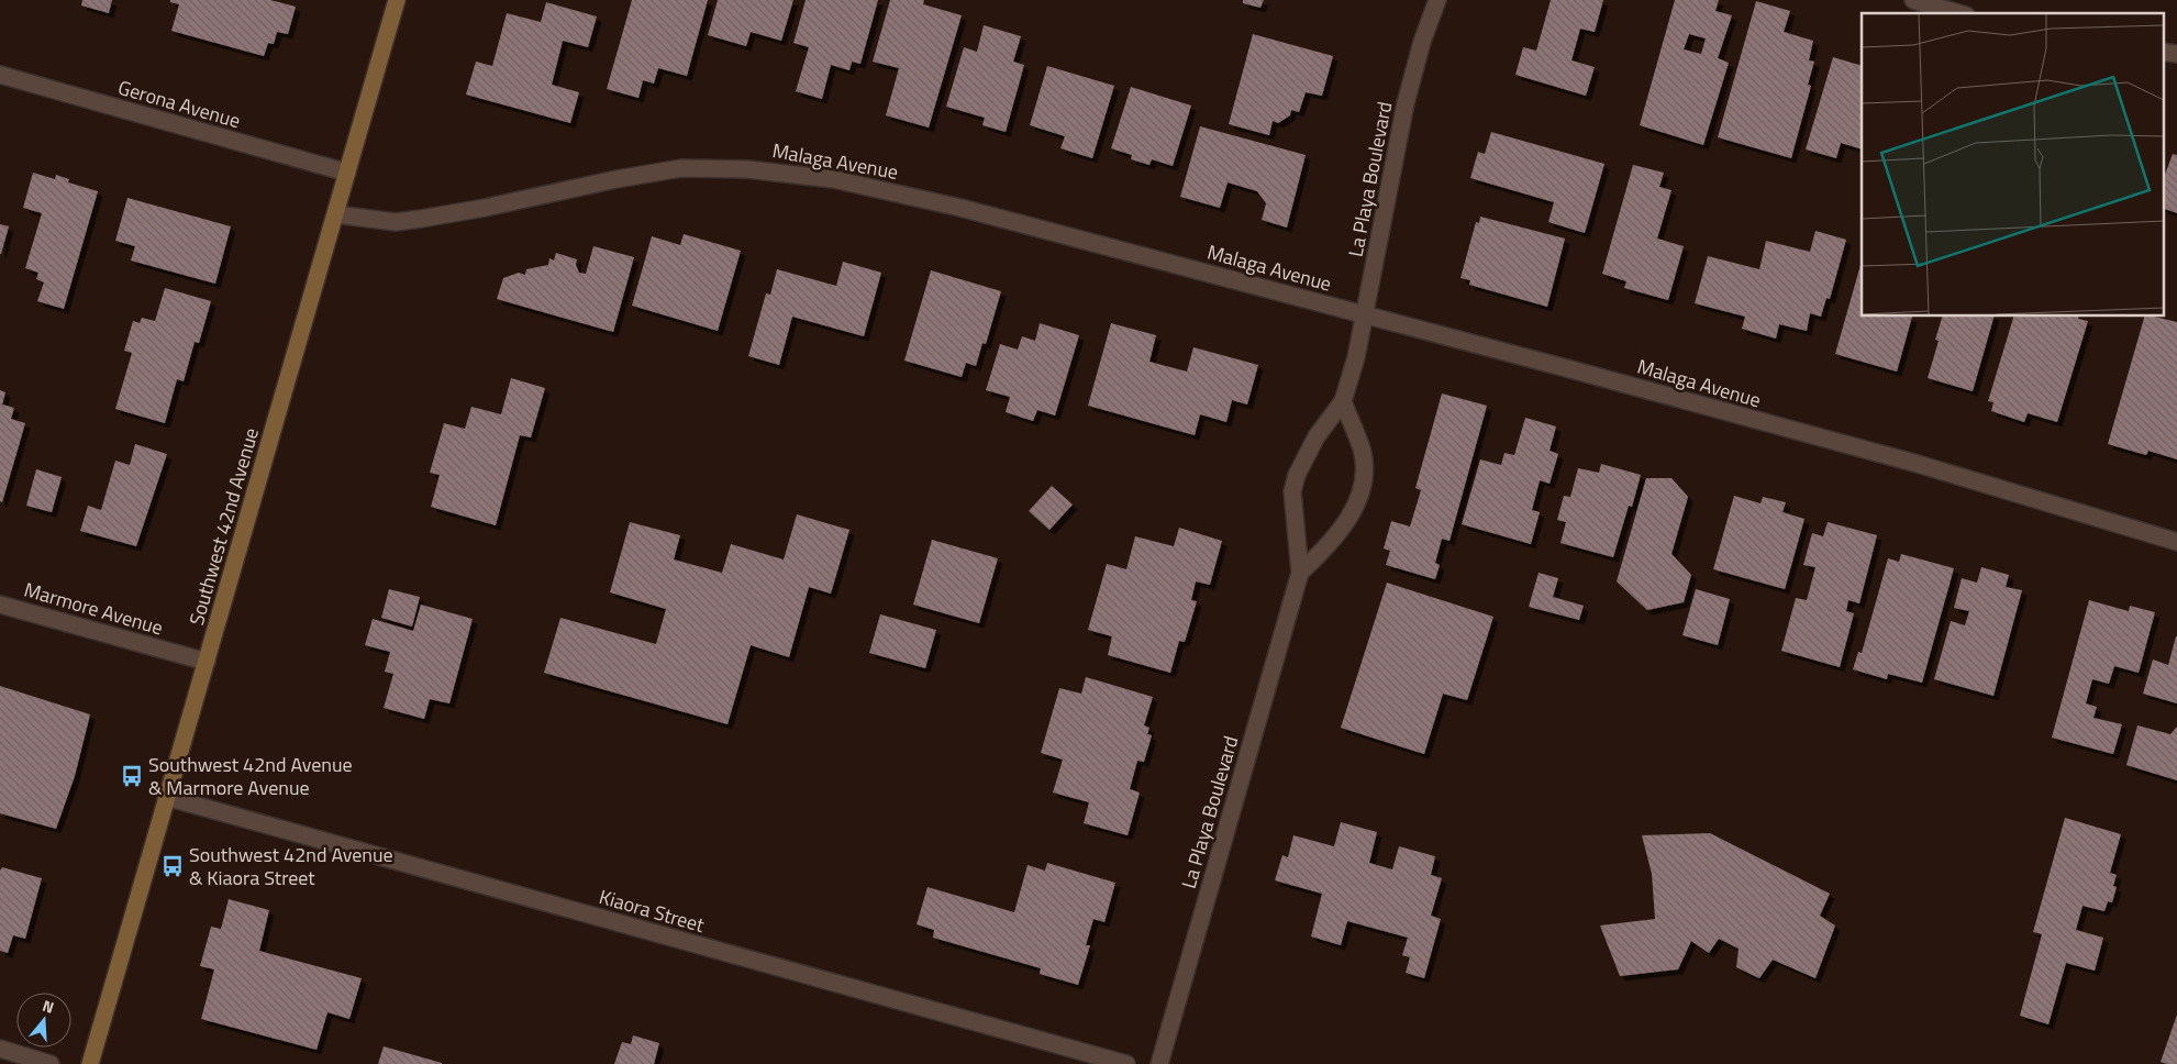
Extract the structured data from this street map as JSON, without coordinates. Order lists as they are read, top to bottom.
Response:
{
  "streets": {
    "main road": ["Southwest 42nd Avenue"],
    "street": [
      "Gerona Avenue",
      "Malaga Avenue",
      "La Playa Boulevard",
      "Marmore Avenue",
      "Kiaora Street"
    ]
  },
  "crossings": [
    ["Gerona Avenue", "Southwest 42nd Avenue"],
    ["Malaga Avenue", "La Playa Boulevard"],
    ["Malaga Avenue", "Southwest 42nd Avenue"],
    ["Southwest 42nd Avenue", "Marmore Avenue"],
    ["Southwest 42nd Avenue", "Kiaora Street"]
  ],
  "places": {
    "bus stop": ["Southwest 42nd Avenue & Marmore Avenue", "Southwest 42nd Avenue & Kiaora Street"]
  },
  "north": "top"
}
